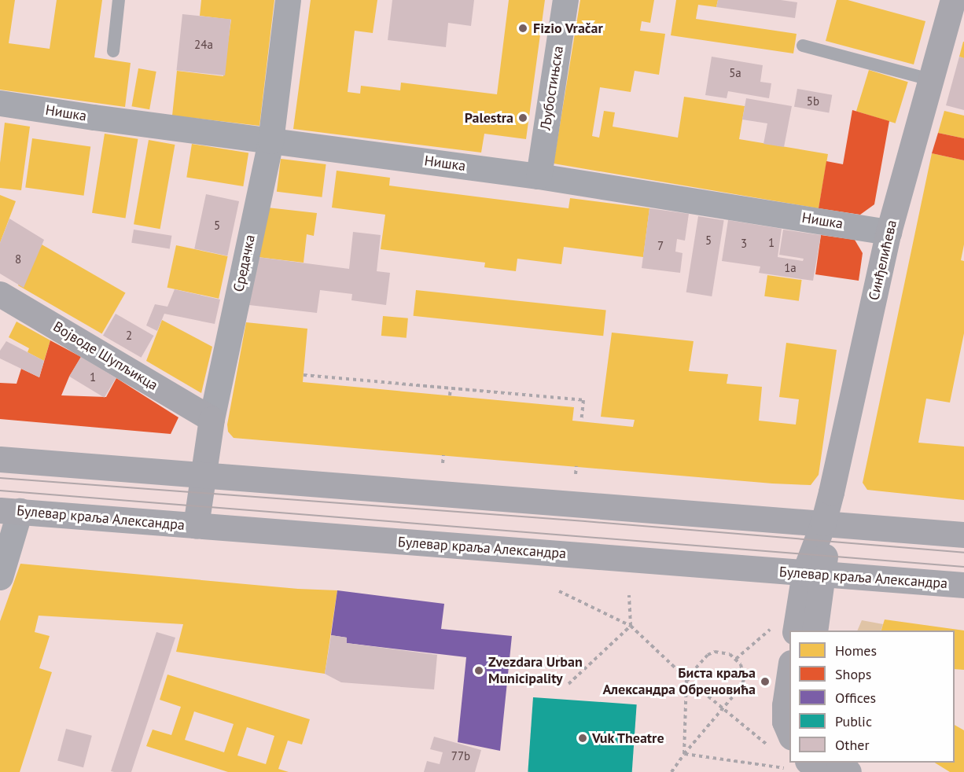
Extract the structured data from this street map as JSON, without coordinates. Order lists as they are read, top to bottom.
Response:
{
  "streets": {
    "main road": [
      "Синђелићева",
      "Средачка",
      "Војводе Шупљикца",
      "Булевар краља Александра"
    ],
    "street": ["Љубостињска", "Нишка"]
  },
  "crossings": [
    ["Љубостињска", "Нишка"],
    ["Нишка", "Синђелићева"],
    ["Нишка", "Средачка"],
    ["Синђелићева", "Булевар краља Александра"],
    ["Средачка", "Војводе Шупљикца"],
    ["Средачка", "Булевар краља Александра"]
  ],
  "places": [
    "Fizio Vračar",
    "Palestra",
    "Zvezdara Urban Municipality",
    "Биста краља Александра Обреновића",
    "Vuk Theatre"
  ],
  "house_numbers": [
    "24a",
    "5a",
    "5b",
    "5",
    "5",
    "1",
    "3",
    "7",
    "8",
    "1a",
    "2",
    "1",
    "77b"
  ],
  "legend": [
    "Homes",
    "Shops",
    "Offices",
    "Public",
    "Other"
  ]
}
